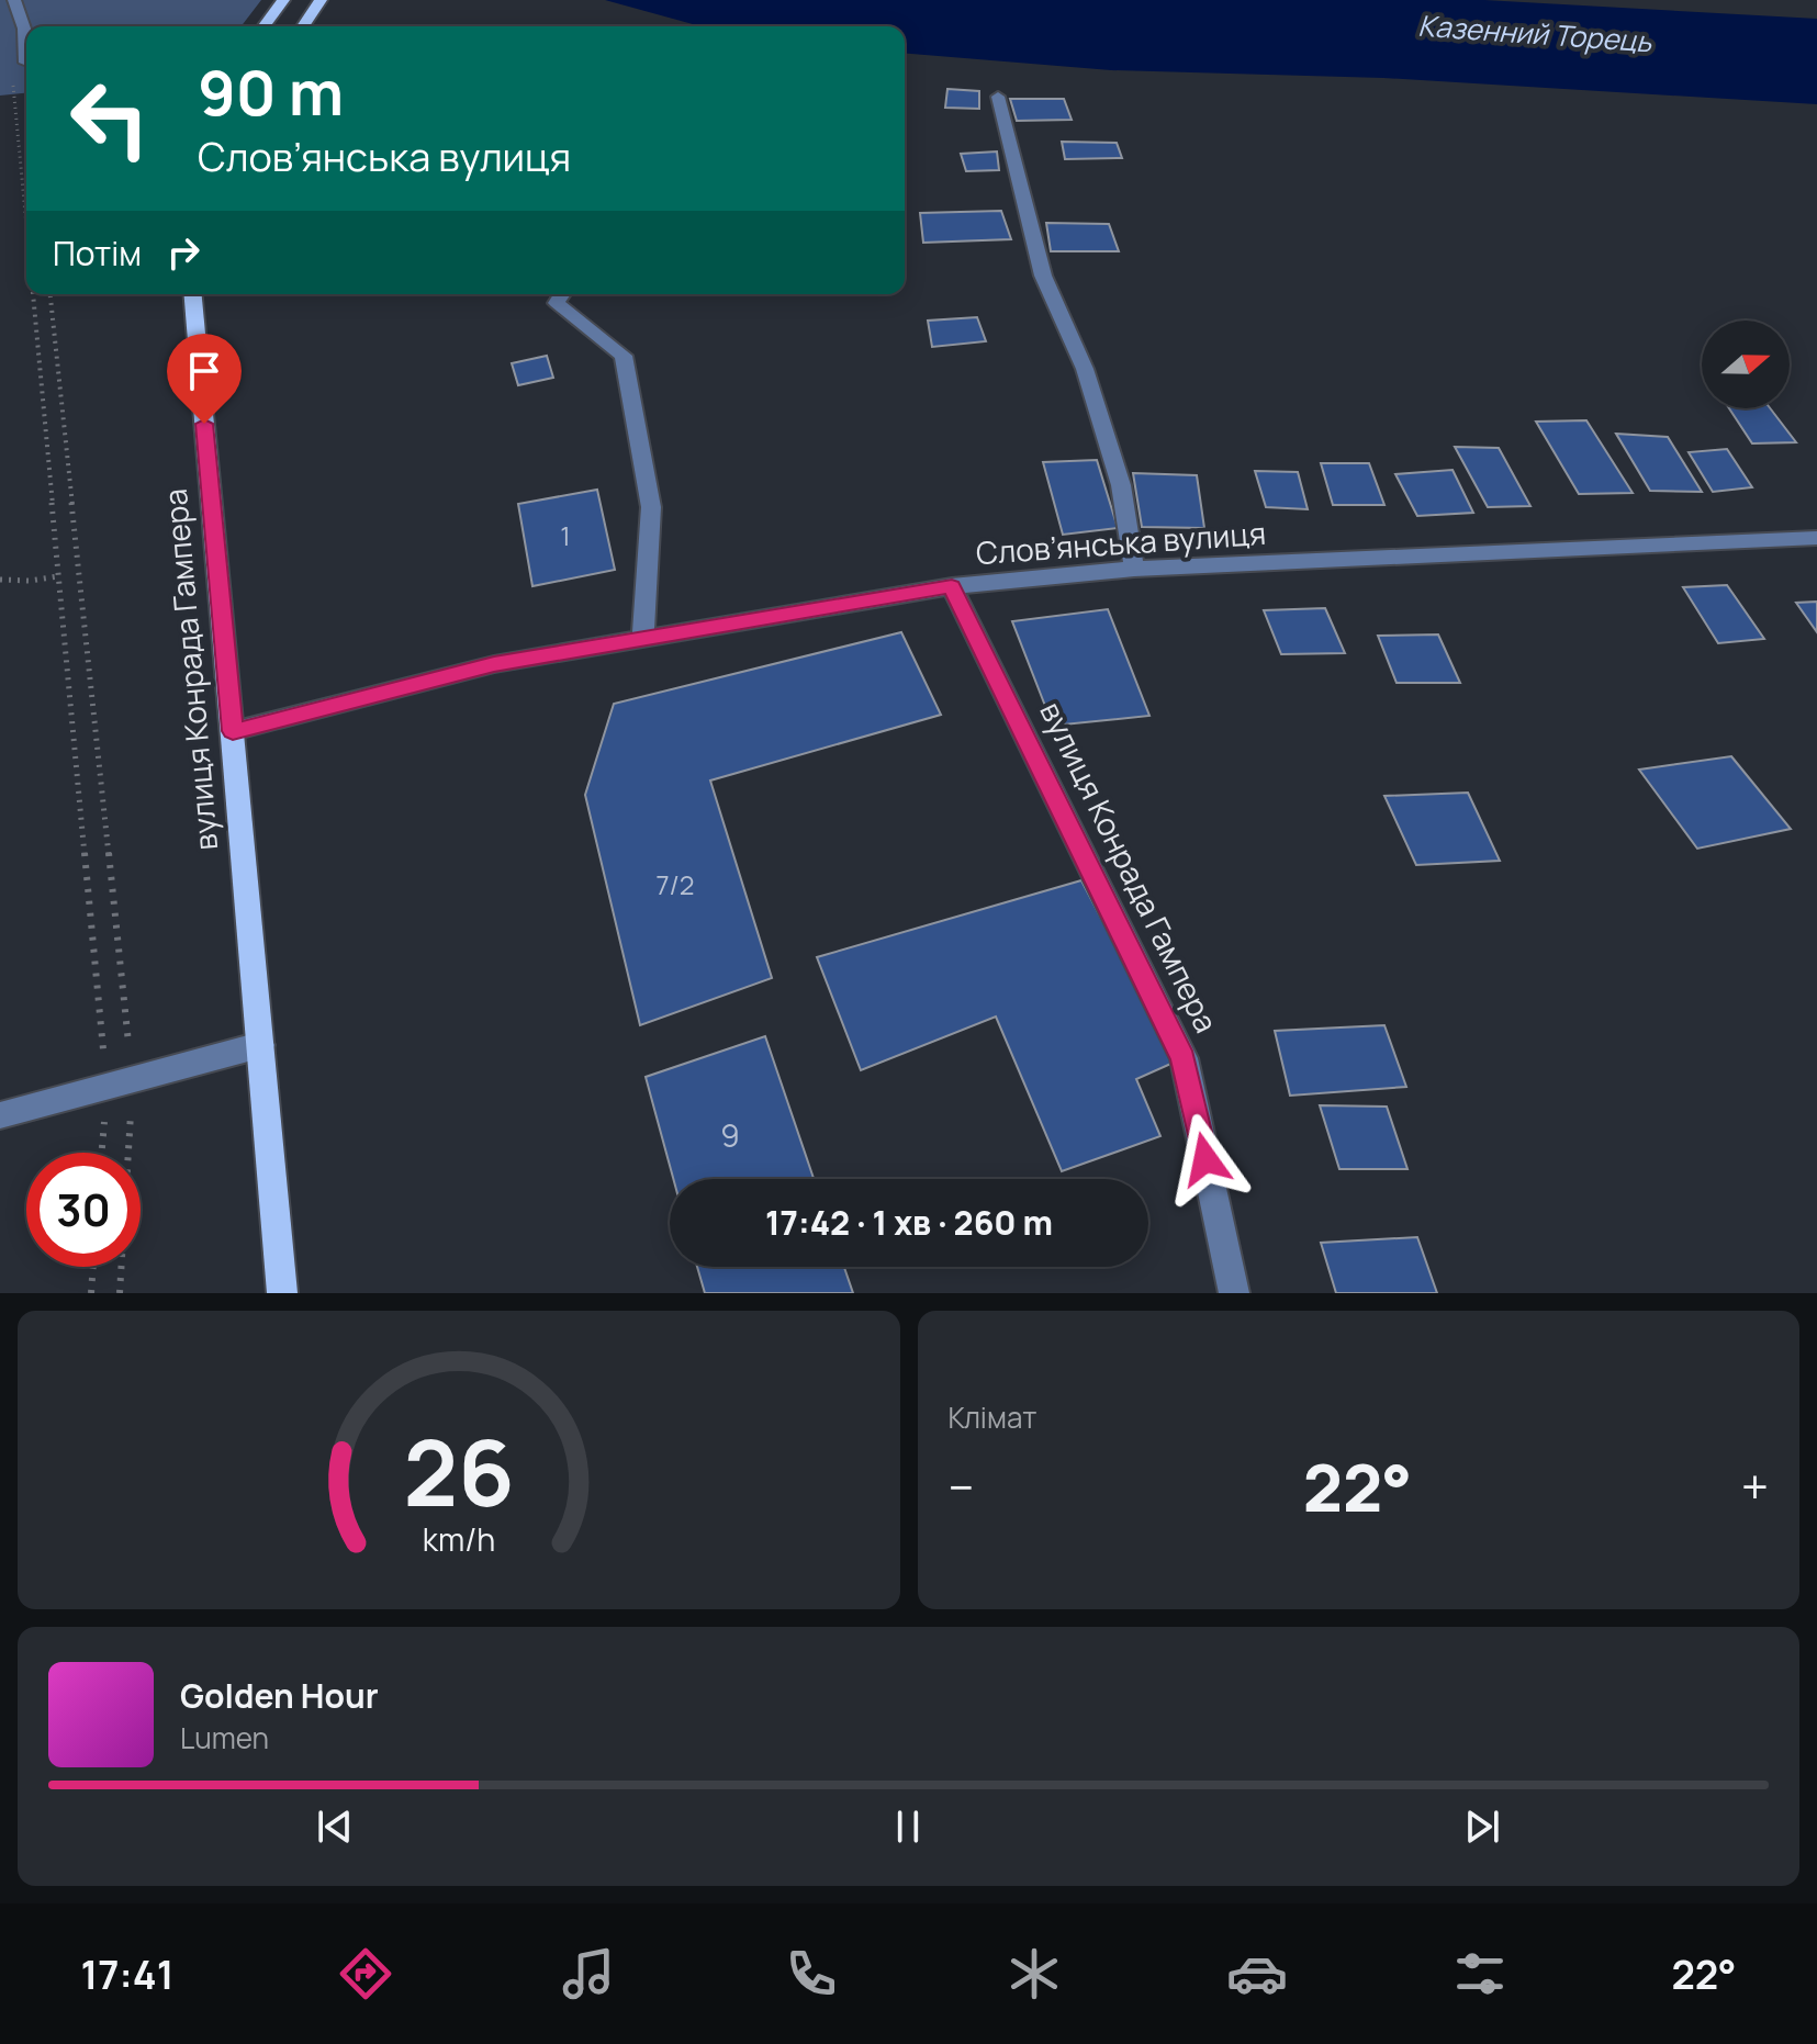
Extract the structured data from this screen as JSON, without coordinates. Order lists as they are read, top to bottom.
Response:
{
  "streets": {
    "main road": ["вулиця Конрада Гампера"],
    "street": ["Слов’янська вулиця"]
  },
  "crossings": [
    ["Слов’янська вулиця", "вулиця Конрада Гампера"]
  ],
  "water": ["Казенний Торець"],
  "house_numbers": ["1", "7/2", "9"],
  "north": "right",
  "page": {
    "turn": ["90 m", "Слов’янська вулиця"],
    "then": "Потім",
    "limit": "30",
    "trip": "17:42 · 1 хв · 260 m",
    "tile": "Клімат",
    "heat": ["−", "22°", "+"],
    "song": ["Golden Hour", "Lumen"],
    "tabs": ["17:41", "22°"],
    "gauge": ["26", "km/h"]
  }
}
